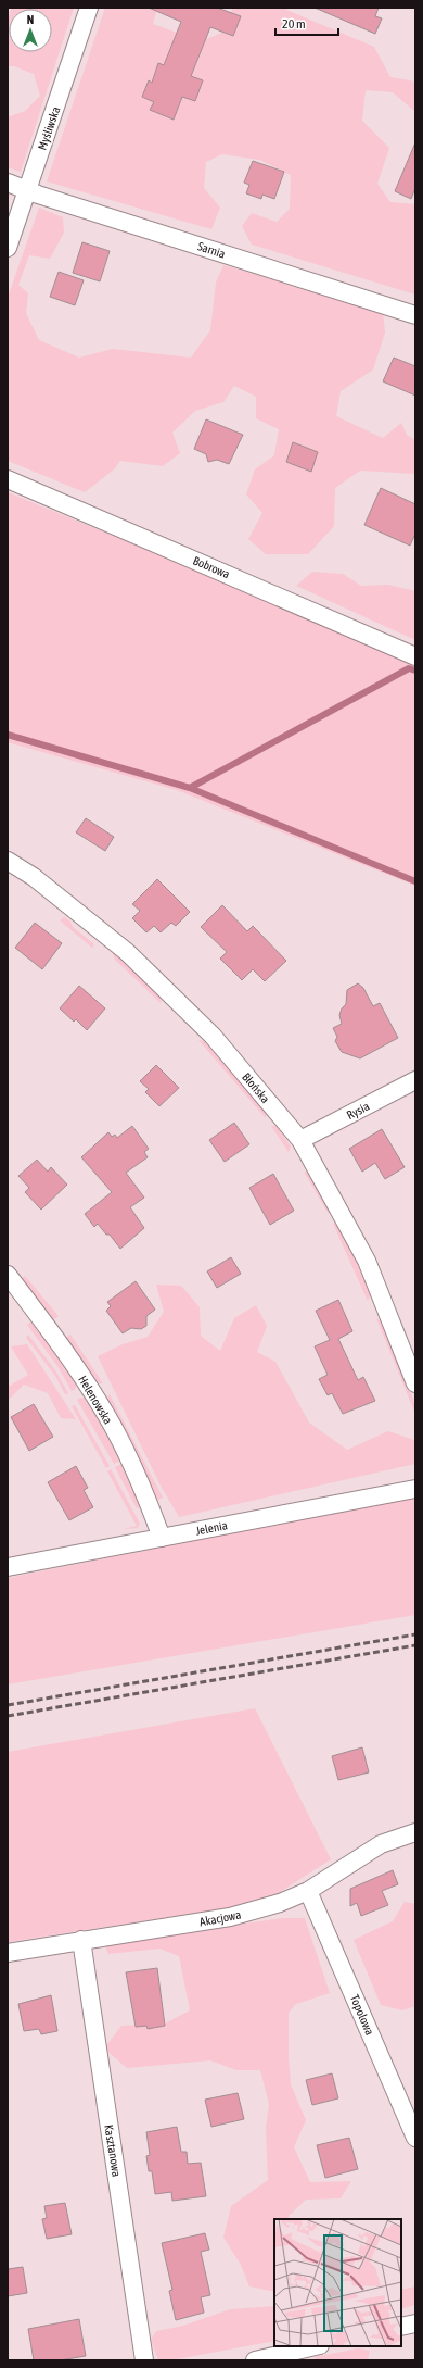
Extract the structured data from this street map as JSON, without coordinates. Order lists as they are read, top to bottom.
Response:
{
  "streets": {
    "street": [
      "Myśliwska",
      "Sarnia",
      "Bobrowa",
      "Błońska",
      "Rysia",
      "Helenowska",
      "Jelenia",
      "Akacjowa",
      "Topolowa",
      "Kasztanowa"
    ]
  },
  "crossings": [
    ["Myśliwska", "Sarnia"],
    ["Błońska", "Rysia"],
    ["Helenowska", "Jelenia"],
    ["Akacjowa", "Topolowa"],
    ["Akacjowa", "Kasztanowa"]
  ],
  "scale_bar": "20 m",
  "north": "top"
}
